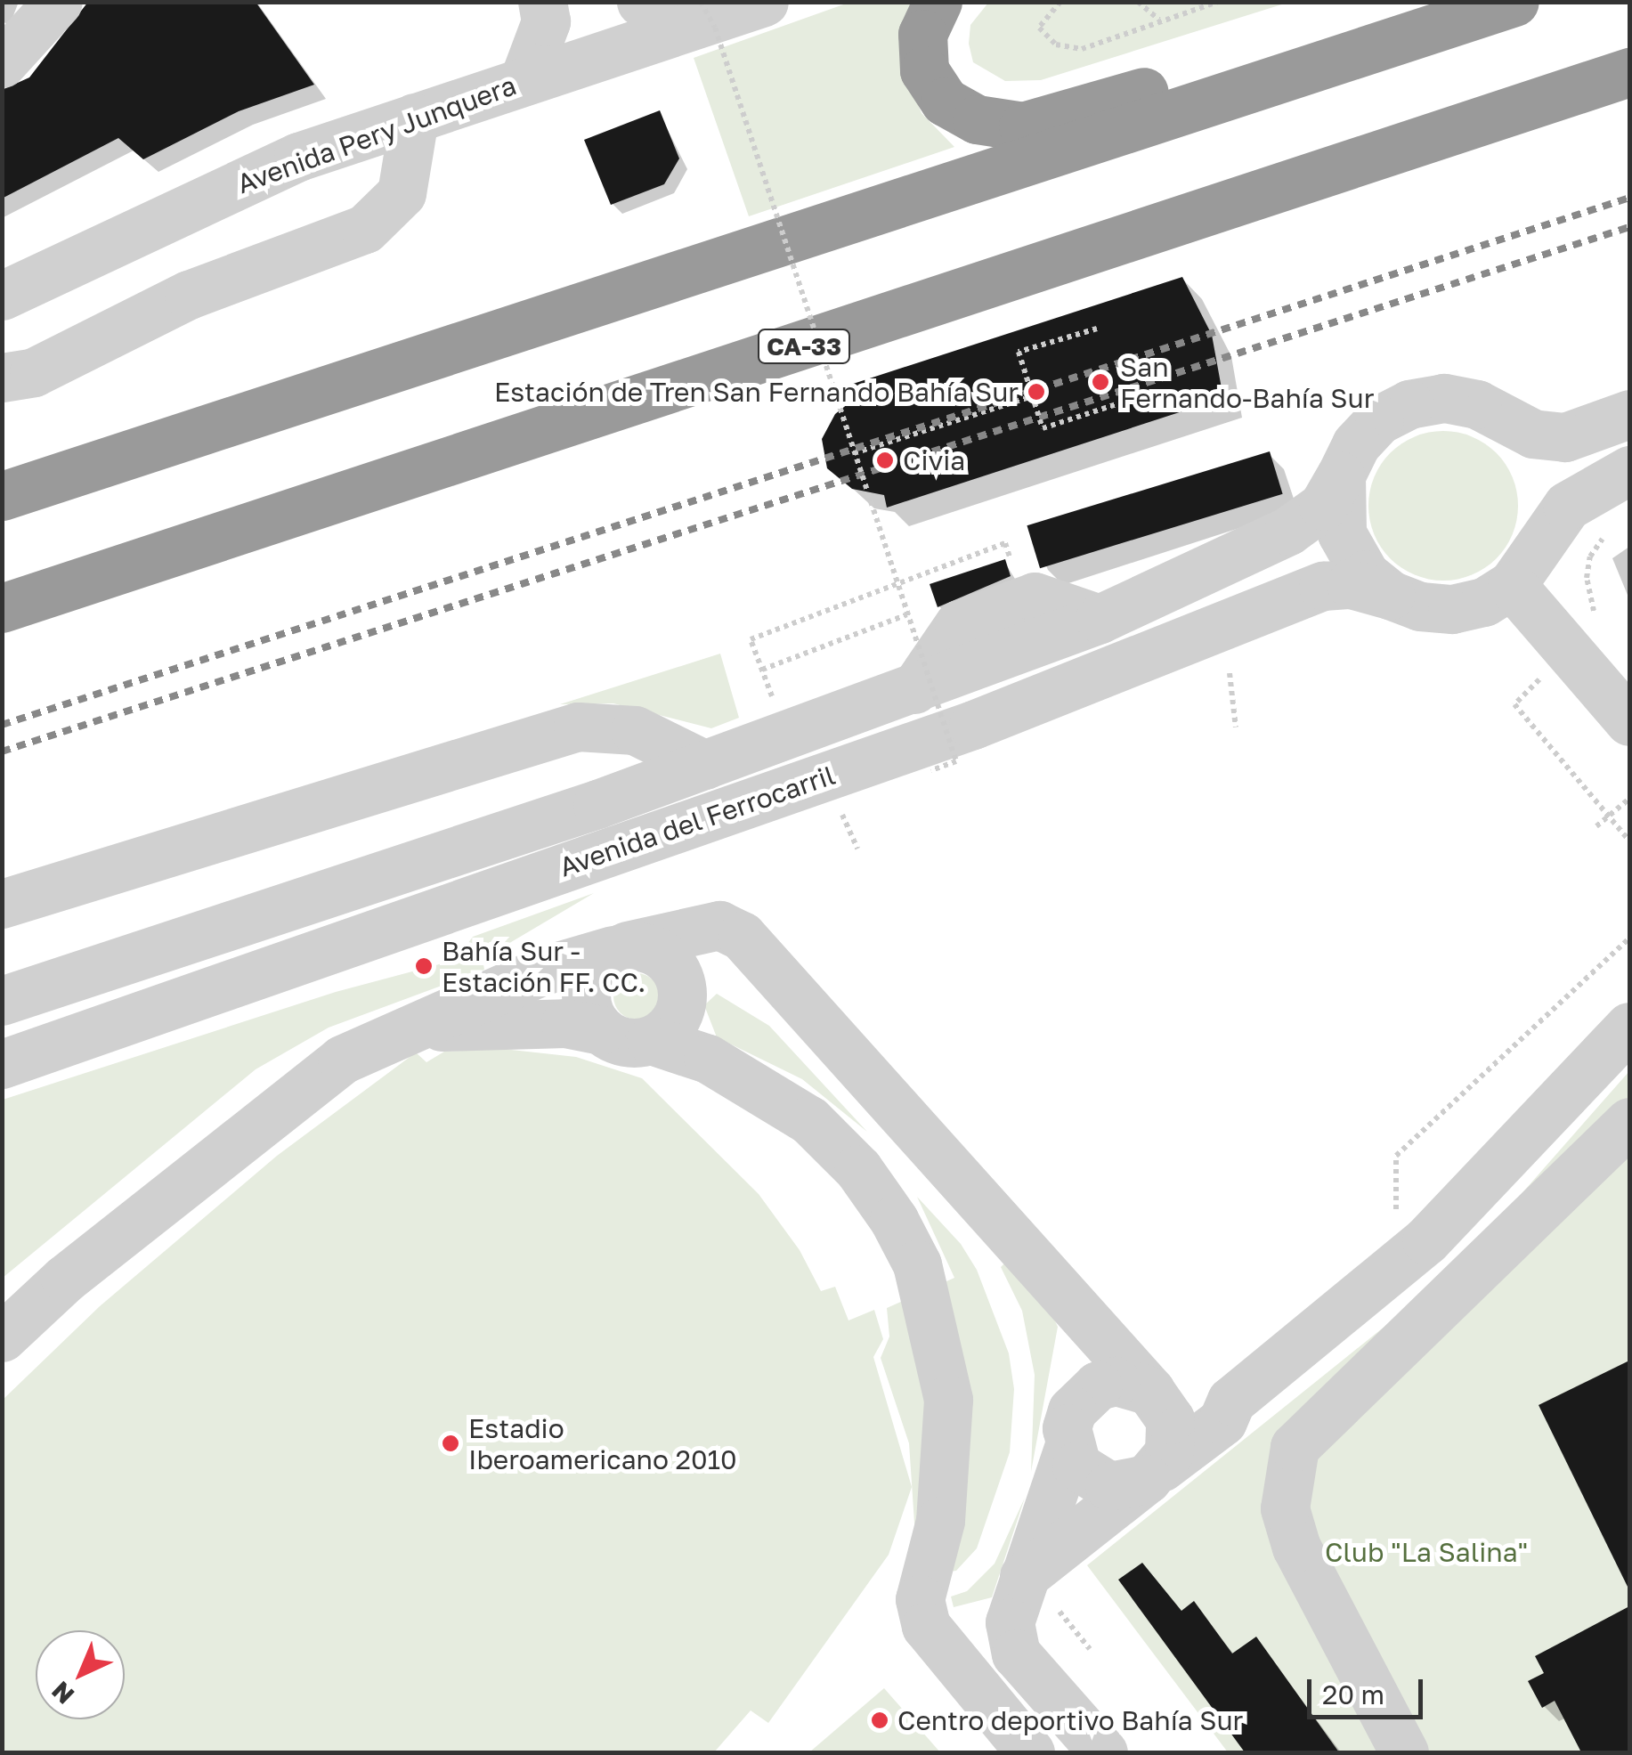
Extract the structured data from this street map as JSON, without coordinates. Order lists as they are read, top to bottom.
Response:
{
  "streets": {
    "highway": ["CA-33"],
    "street": ["Avenida Pery Junquera", "Avenida del Ferrocarril"]
  },
  "parks": ["Club \"La Salina\""],
  "places": [
    "San Fernando-Bahía Sur",
    "Estación de Tren San Fernando Bahía Sur",
    "Civia",
    "Bahía Sur - Estación FF. CC.",
    "Estadio Iberoamericano 2010",
    "Centro deportivo Bahía Sur"
  ],
  "scale_bar": "20 m",
  "north": "bottom left"
}
